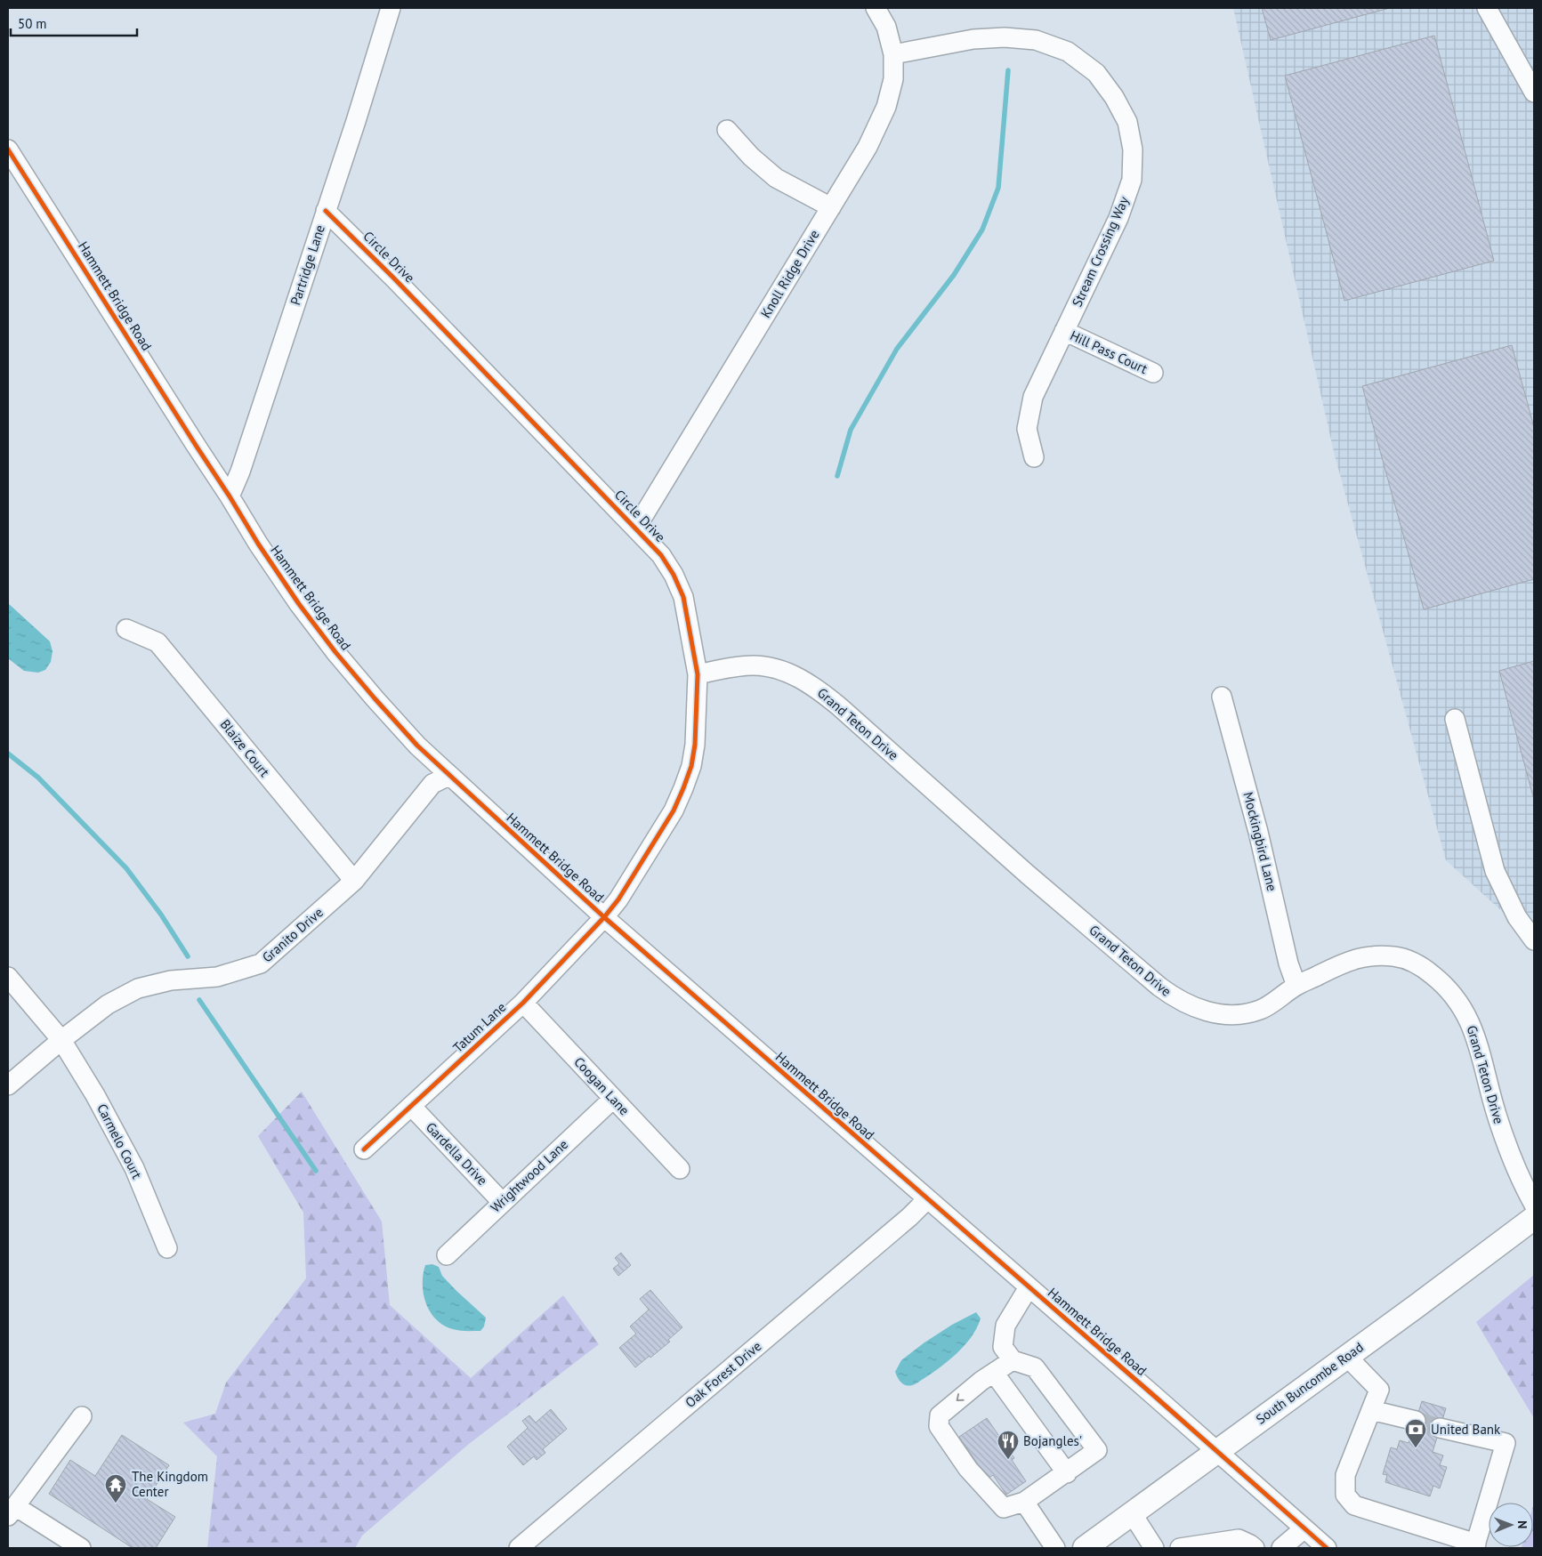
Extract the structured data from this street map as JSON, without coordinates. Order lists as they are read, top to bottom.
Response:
{
  "streets": {
    "main road": ["South Buncombe Road"],
    "street": [
      "Stream Crossing Way",
      "Circle Drive",
      "Partridge Lane",
      "Knoll Ridge Drive",
      "Hammett Bridge Road",
      "Hill Pass Court",
      "Grand Teton Drive",
      "Blaize Court",
      "Mockingbird Lane",
      "Granito Drive",
      "Tatum Lane",
      "Coogan Lane",
      "Carmelo Court",
      "Gardella Drive",
      "Wrightwood Lane",
      "Oak Forest Drive"
    ]
  },
  "crossings": [
    ["Stream Crossing Way", "Knoll Ridge Drive"],
    ["Stream Crossing Way", "Hill Pass Court"],
    ["Circle Drive", "Partridge Lane"],
    ["Circle Drive", "Knoll Ridge Drive"],
    ["Circle Drive", "Hammett Bridge Road"],
    ["Circle Drive", "Grand Teton Drive"],
    ["Circle Drive", "Tatum Lane"],
    ["Partridge Lane", "Hammett Bridge Road"],
    ["Hammett Bridge Road", "Granito Drive"],
    ["Hammett Bridge Road", "Tatum Lane"],
    ["Hammett Bridge Road", "Oak Forest Drive"],
    ["Hammett Bridge Road", "South Buncombe Road"],
    ["Grand Teton Drive", "Mockingbird Lane"],
    ["Blaize Court", "Granito Drive"],
    ["Granito Drive", "Carmelo Court"],
    ["Tatum Lane", "Coogan Lane"],
    ["Tatum Lane", "Gardella Drive"],
    ["Coogan Lane", "Wrightwood Lane"],
    ["Gardella Drive", "Wrightwood Lane"]
  ],
  "places": {
    "bank": ["United Bank"],
    "restaurant": ["Bojangles'"],
    "temple": ["The Kingdom Center"]
  },
  "scale_bar": "50 m",
  "north": "right"
}
